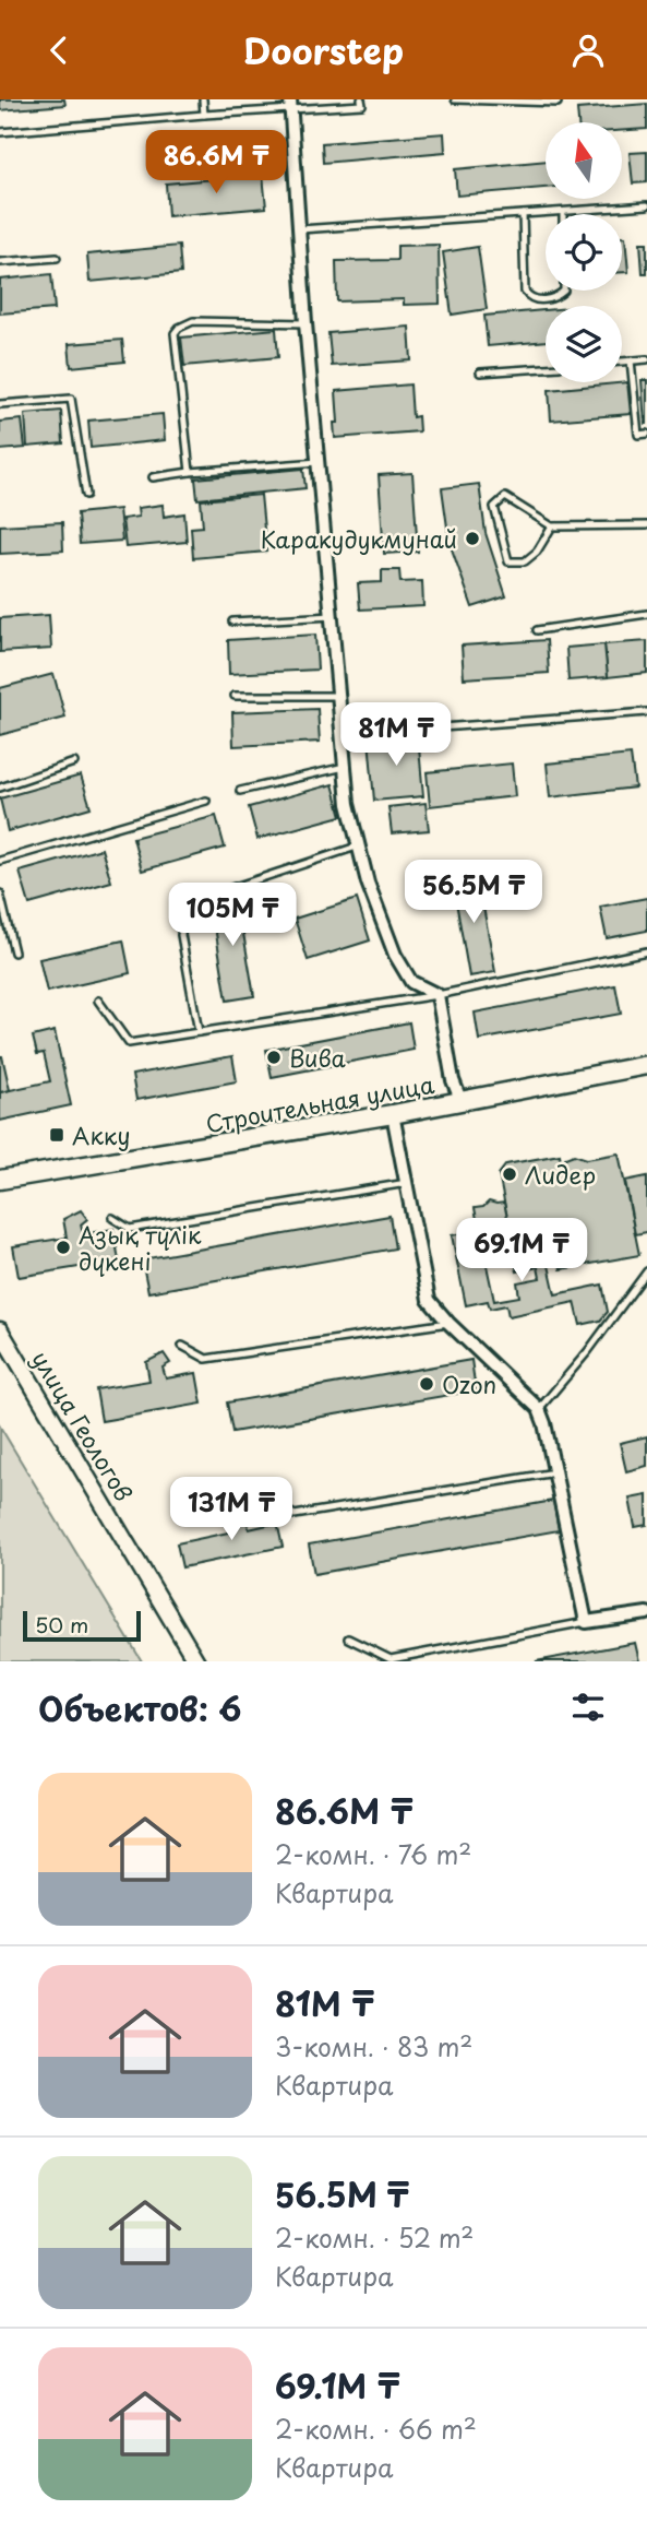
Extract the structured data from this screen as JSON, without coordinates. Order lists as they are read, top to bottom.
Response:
{
  "streets": {
    "main road": ["Строительная улица"],
    "street": ["улица Геологов"]
  },
  "places": {
    "other": [
      "Каракудукмунай",
      "Вива",
      "Лидер",
      "Азық түлік дүкені",
      "Ozon"
    ],
    "transit": ["Акку"]
  },
  "scale_bar": "50 m",
  "north": "top",
  "page": {
    "header": "Doorstep",
    "price": [
      "86.6M ₸",
      "81M ₸",
      "56.5M ₸",
      "105M ₸",
      "69.1M ₸",
      "131M ₸"
    ],
    "scale": "50 m",
    "heading": "Объектов: 6",
    "list": [
      {
        "name": "86.6M ₸",
        "note": "2-комн. · 76 m² · Квартира"
      },
      {
        "name": "81M ₸",
        "note": "3-комн. · 83 m² · Квартира"
      },
      {
        "name": "56.5M ₸",
        "note": "2-комн. · 52 m² · Квартира"
      },
      {
        "name": "69.1M ₸",
        "note": "2-комн. · 66 m² · Квартира"
      }
    ]
  }
}
